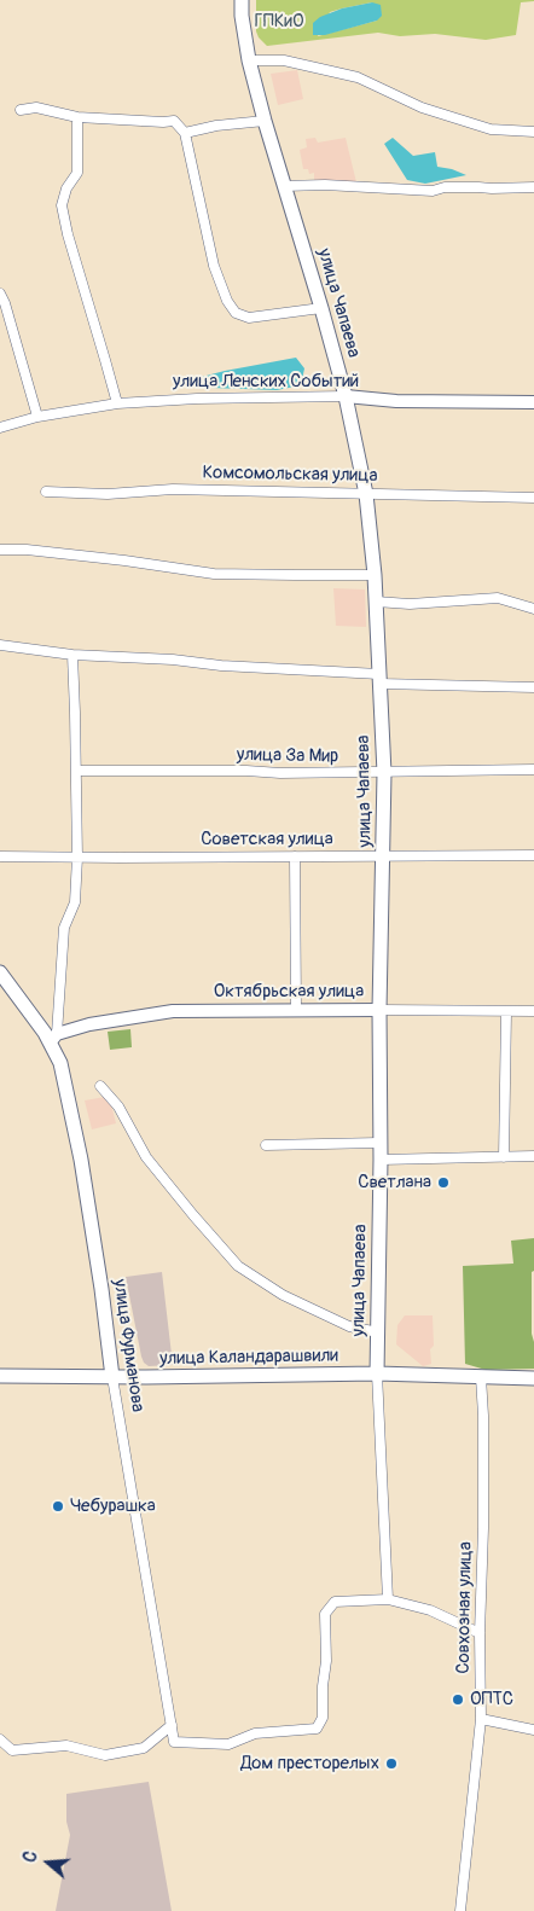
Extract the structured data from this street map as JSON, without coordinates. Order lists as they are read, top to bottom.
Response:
{
  "streets": {
    "main road": ["улица Чапаева", "улица Фурманова", "улица Каландарашвили"],
    "street": [
      "улица Ленских Событий",
      "Комсомольская улица",
      "улица За Мир",
      "Советская улица",
      "Октябрьская улица",
      "Совхозная улица"
    ]
  },
  "crossings": [
    ["улица Чапаева", "улица Ленских Событий"],
    ["улица Чапаева", "Комсомольская улица"],
    ["улица Чапаева", "улица За Мир"],
    ["улица Чапаева", "Советская улица"],
    ["улица Чапаева", "Октябрьская улица"],
    ["улица Чапаева", "улица Фурманова"],
    ["улица Чапаева", "улица Каландарашвили"],
    ["Октябрьская улица", "улица Фурманова"],
    ["улица Фурманова", "улица Каландарашвили"],
    ["улица Каландарашвили", "Совхозная улица"]
  ],
  "parks": ["ГПКиО"],
  "places": [
    "Светлана",
    "Чебурашка",
    "ОПТС",
    "Дом престорелых"
  ],
  "north": "left"
}
